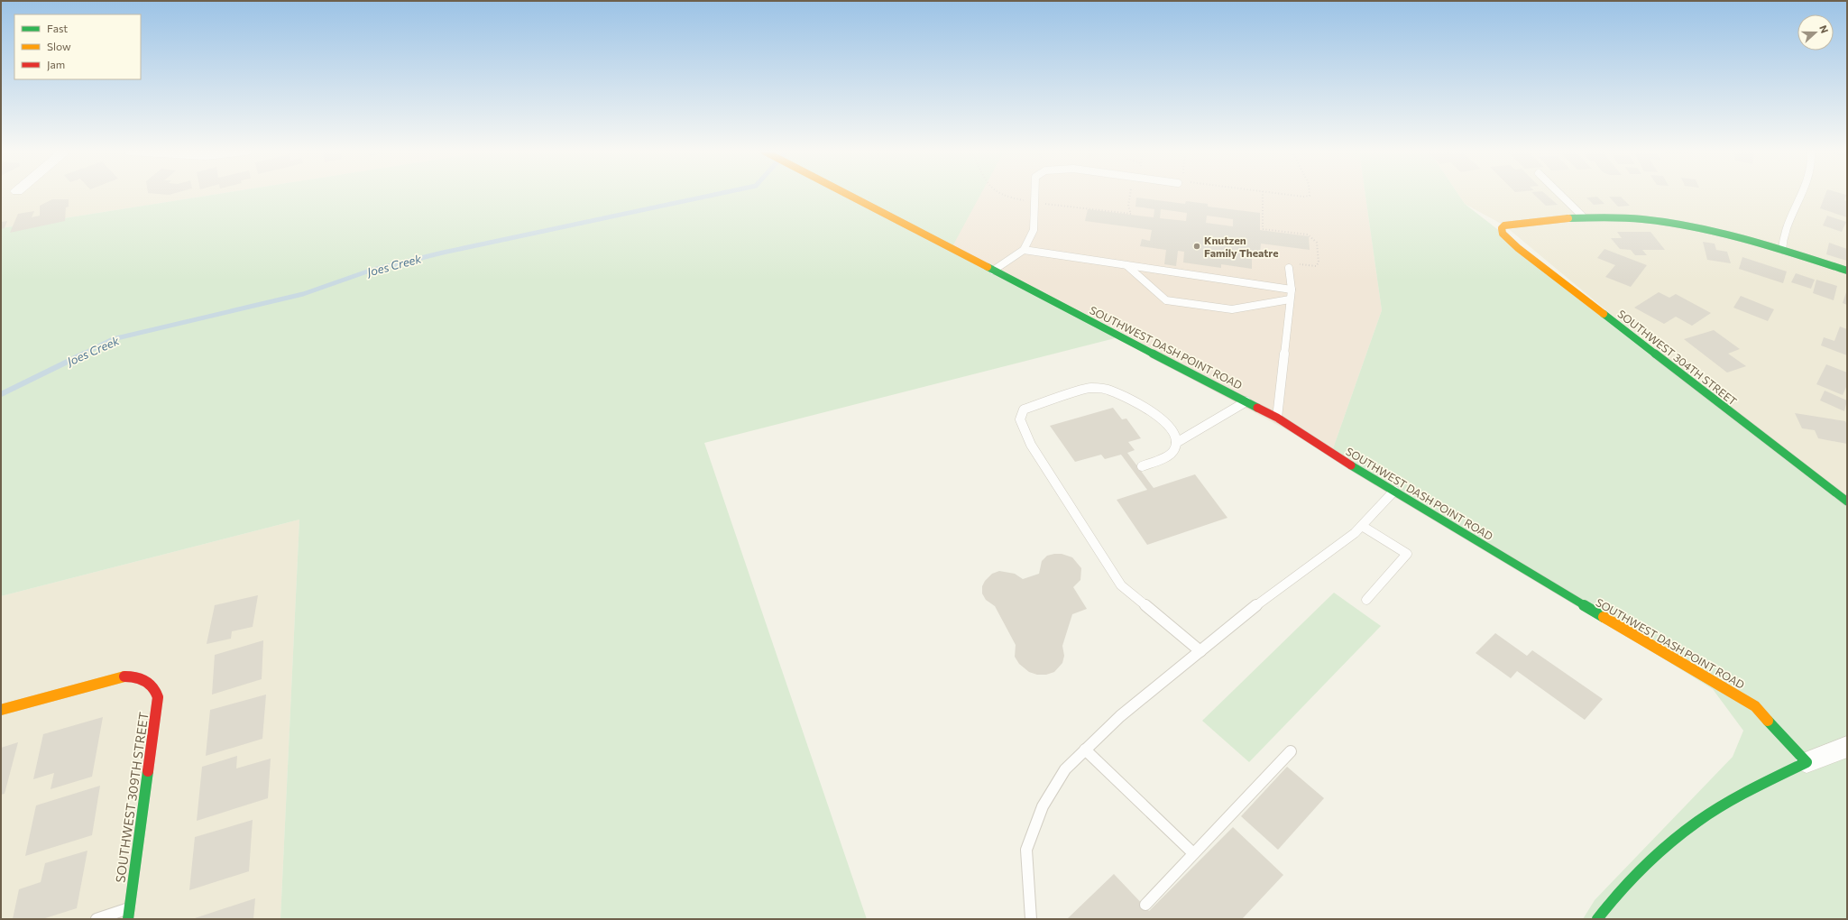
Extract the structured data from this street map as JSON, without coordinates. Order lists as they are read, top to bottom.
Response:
{
  "streets": {
    "main road": ["SOUTHWEST DASH POINT ROAD", "SOUTHWEST 304TH STREET", "SOUTHWEST 309TH STREET"]
  },
  "water": ["Joes Creek"],
  "places": ["Knutzen Family Theatre"],
  "legend": ["Fast", "Slow", "Jam"],
  "north": "right"
}
